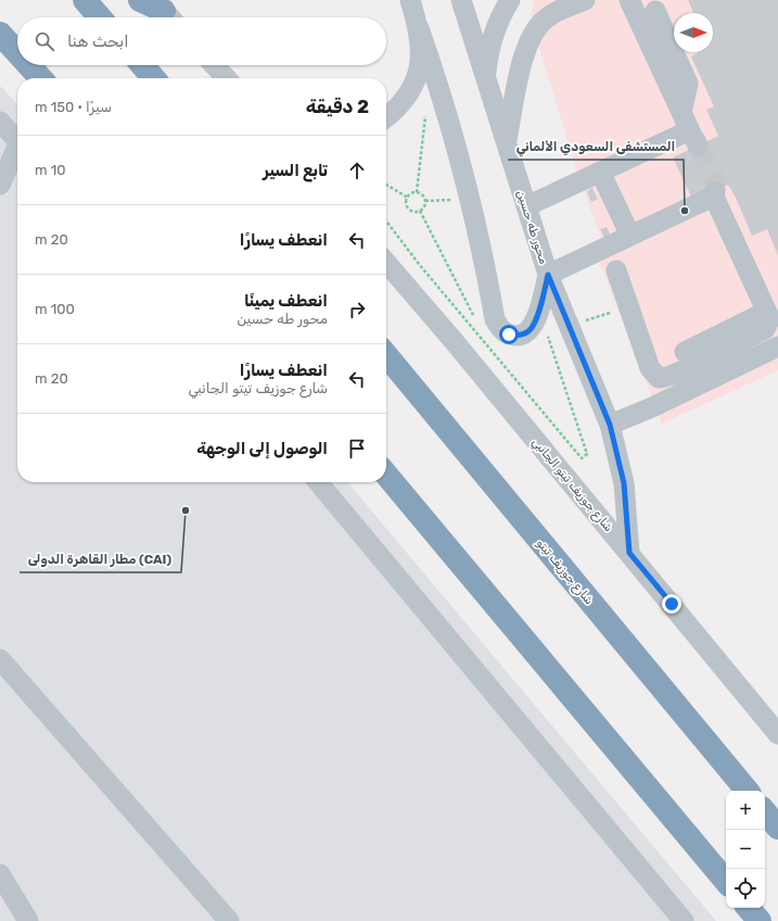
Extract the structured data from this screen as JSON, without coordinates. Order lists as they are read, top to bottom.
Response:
{
  "streets": {
    "highway": ["شارع جوزيف تيتو"],
    "street": ["محور طه حسين", "شارع جوزيف تيتو الجانبي"]
  },
  "crossings": [
    ["محور طه حسين", "شارع جوزيف تيتو الجانبي"]
  ],
  "places": ["المستشفى السعودي الألماني", "مطار القاهرة الدولى (CAI)"],
  "north": "right",
  "page": {
    "search": "ابحث هنا",
    "heading": ["2 دقيقة", "سيرًا · 150 m"],
    "list": [
      ["تابع السير", "10 m"],
      ["انعطف يسارًا", "20 m"],
      ["انعطف يمينًا", "محور طه حسين", "100 m"],
      ["انعطف يسارًا", "شارع جوزيف تيتو الجانبي", "20 m"],
      "الوصول إلى الوجهة"
    ],
    "map_buttons": ["+", "−"]
  }
}
